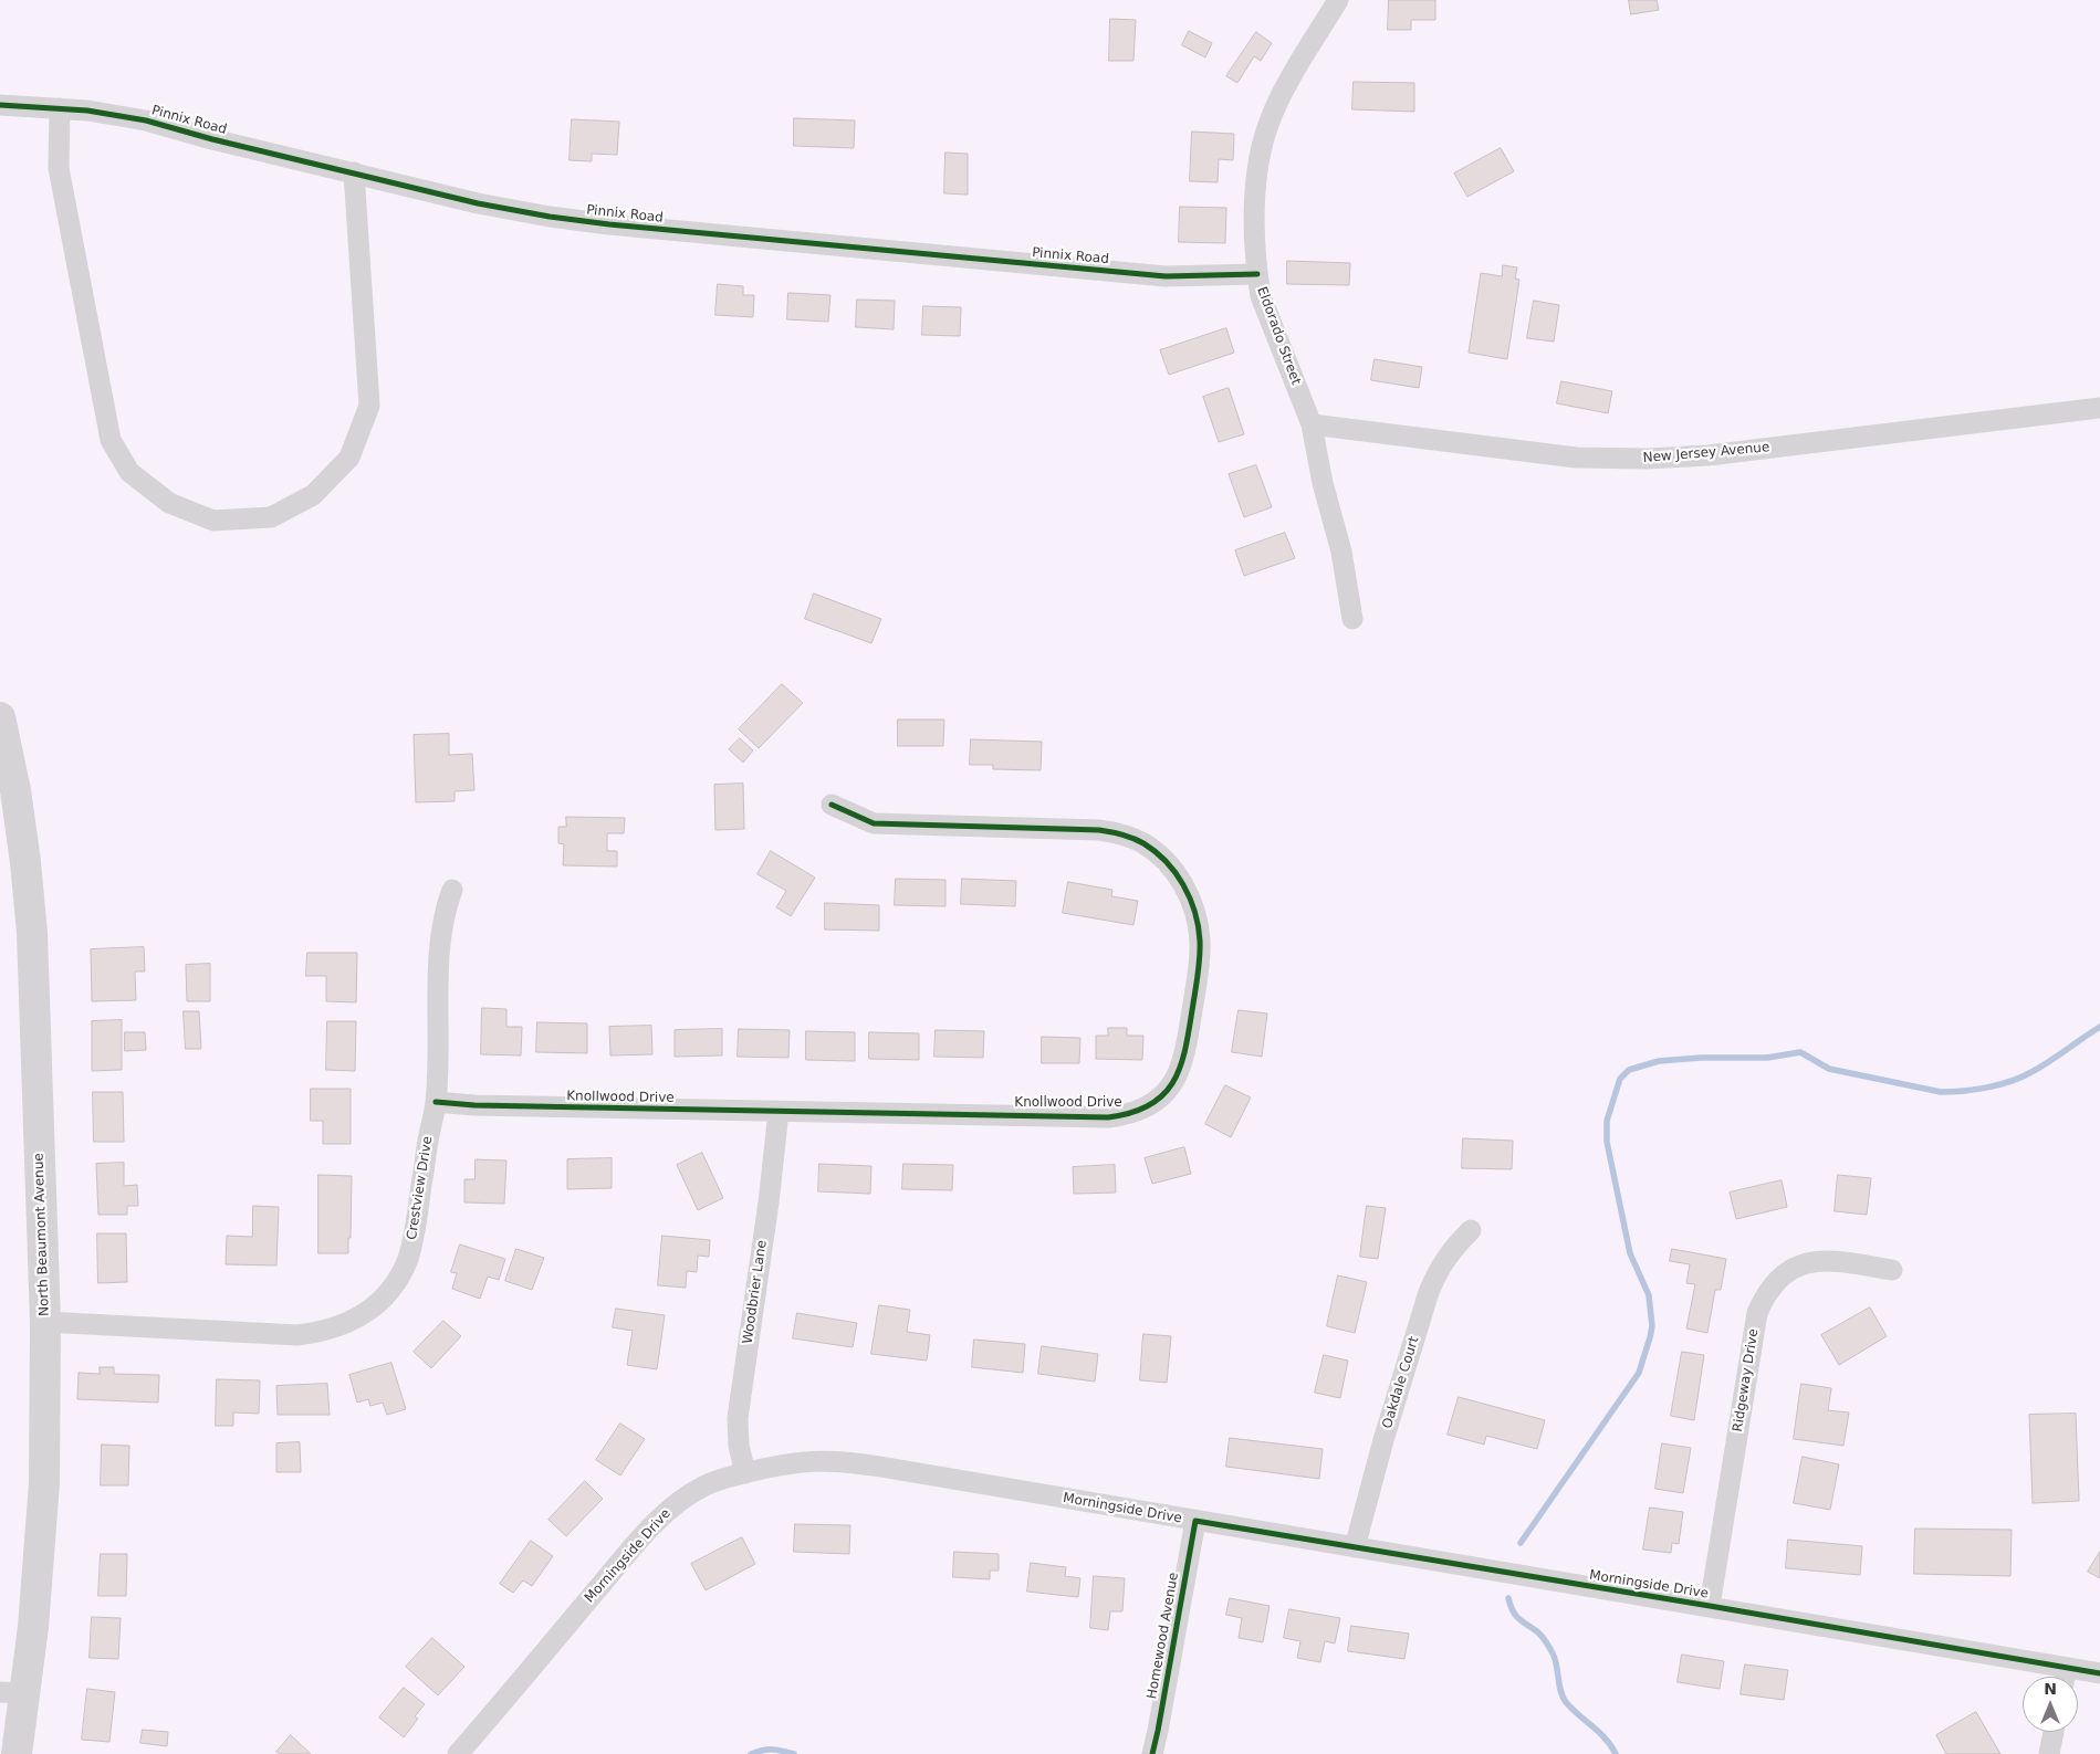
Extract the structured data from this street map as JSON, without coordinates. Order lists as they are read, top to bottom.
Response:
{
  "streets": {
    "street": [
      "Pinnix Road",
      "Eldorado Street",
      "New Jersey Avenue",
      "Knollwood Drive",
      "Crestview Drive",
      "North Beaumont Avenue",
      "Woodbrier Lane",
      "Ridgeway Drive",
      "Oakdale Court",
      "Morningside Drive",
      "Homewood Avenue"
    ]
  },
  "crossings": [
    ["Pinnix Road", "Eldorado Street"],
    ["Eldorado Street", "New Jersey Avenue"],
    ["Knollwood Drive", "Crestview Drive"],
    ["Knollwood Drive", "Woodbrier Lane"],
    ["Crestview Drive", "North Beaumont Avenue"],
    ["Woodbrier Lane", "Morningside Drive"],
    ["Ridgeway Drive", "Morningside Drive"],
    ["Oakdale Court", "Morningside Drive"],
    ["Morningside Drive", "Homewood Avenue"]
  ],
  "north": "top"
}
